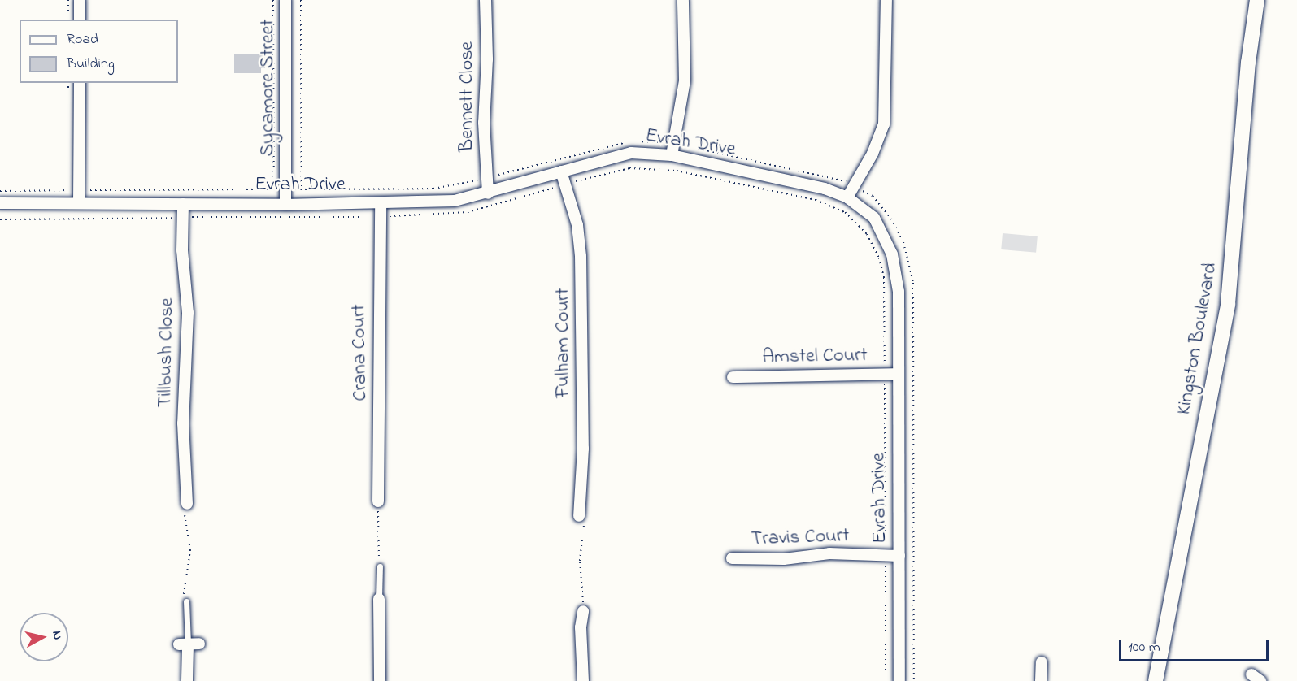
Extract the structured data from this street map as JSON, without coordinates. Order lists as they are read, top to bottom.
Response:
{
  "streets": {
    "street": [
      "Sycamore Street",
      "Bennett Close",
      "Evrah Drive",
      "Kingston Boulevard",
      "Fulham Court",
      "Tillbush Close",
      "Crana Court",
      "Amstel Court",
      "Travis Court"
    ]
  },
  "crossings": [
    ["Sycamore Street", "Evrah Drive"],
    ["Bennett Close", "Evrah Drive"],
    ["Evrah Drive", "Fulham Court"],
    ["Evrah Drive", "Tillbush Close"],
    ["Evrah Drive", "Crana Court"],
    ["Evrah Drive", "Amstel Court"],
    ["Evrah Drive", "Travis Court"]
  ],
  "legend": ["Road", "Building"],
  "scale_bar": "100 m",
  "north": "right"
}
